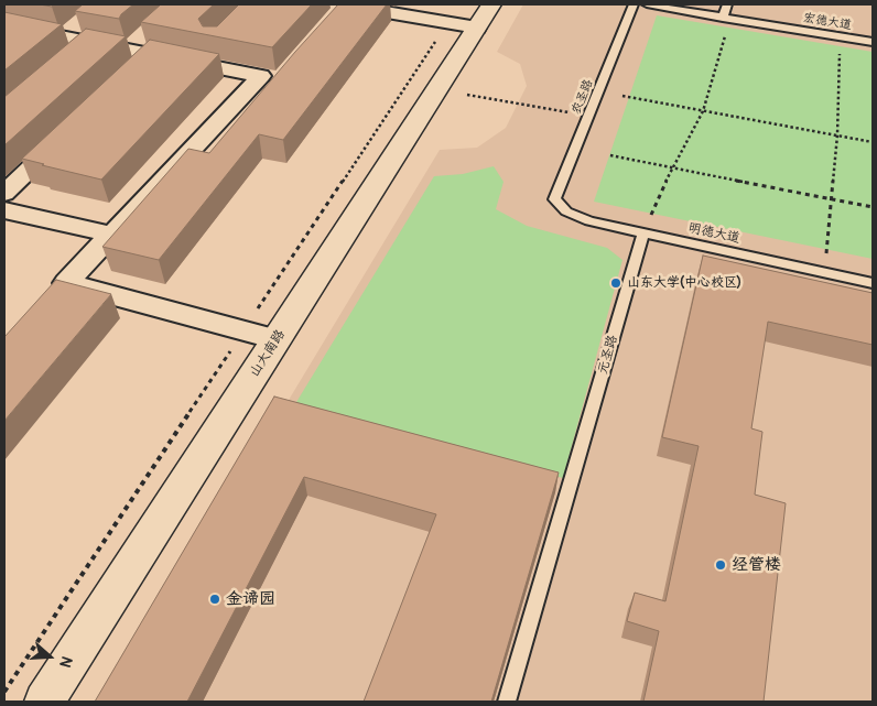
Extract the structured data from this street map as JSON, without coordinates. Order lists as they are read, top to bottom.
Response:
{
  "streets": {
    "main road": ["山大南路"],
    "lane": [
      "宏德大道",
      "农圣路",
      "明德大道",
      "元圣路"
    ]
  },
  "crossings": [
    ["农圣路", "明德大道"],
    ["明德大道", "元圣路"]
  ],
  "places": ["山东大学(中心校区)", "经管楼", "金谛园"],
  "north": "right"
}
